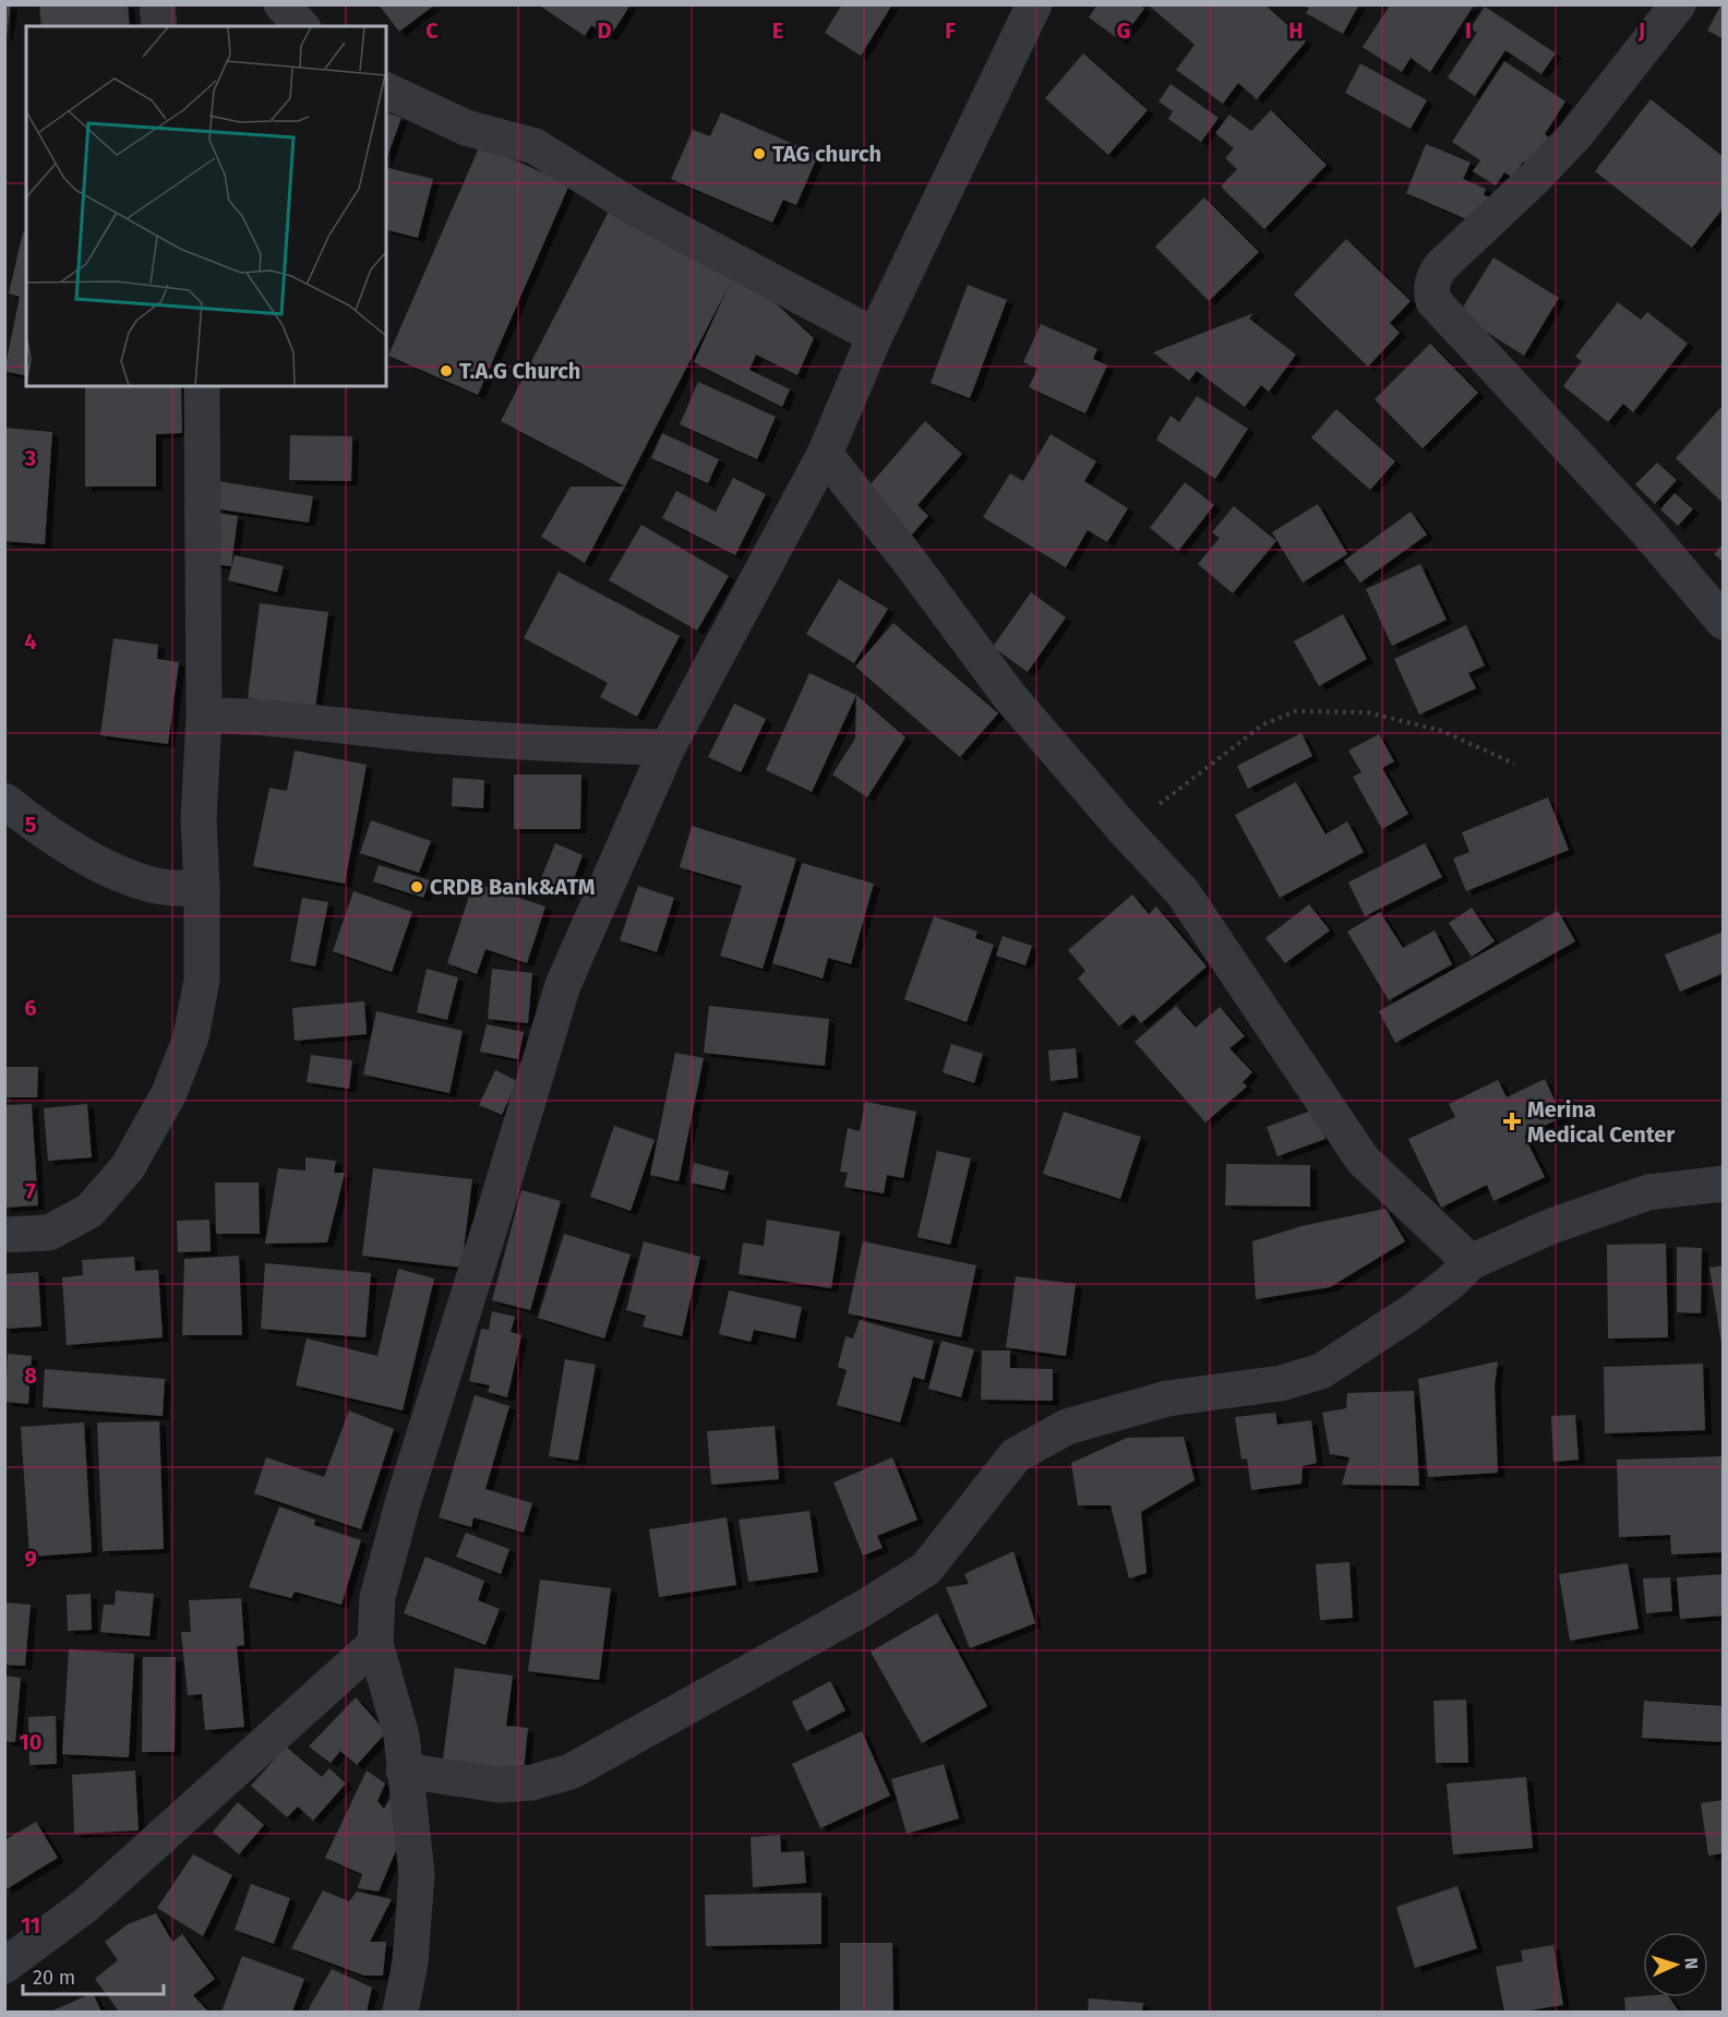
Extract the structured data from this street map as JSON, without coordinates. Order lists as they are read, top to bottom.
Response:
{
  "places": {
    "other": ["TAG church", "T.A.G Church", "CRDB Bank&ATM"],
    "health": ["Merina Medical Center"]
  },
  "scale_bar": "20 m",
  "north": "right",
  "grid": {
    "columns": [
      "C",
      "D",
      "E",
      "F",
      "G",
      "H",
      "I",
      "J"
    ],
    "rows": [
      "3",
      "4",
      "5",
      "6",
      "7",
      "8",
      "9",
      "10",
      "11"
    ]
  }
}
